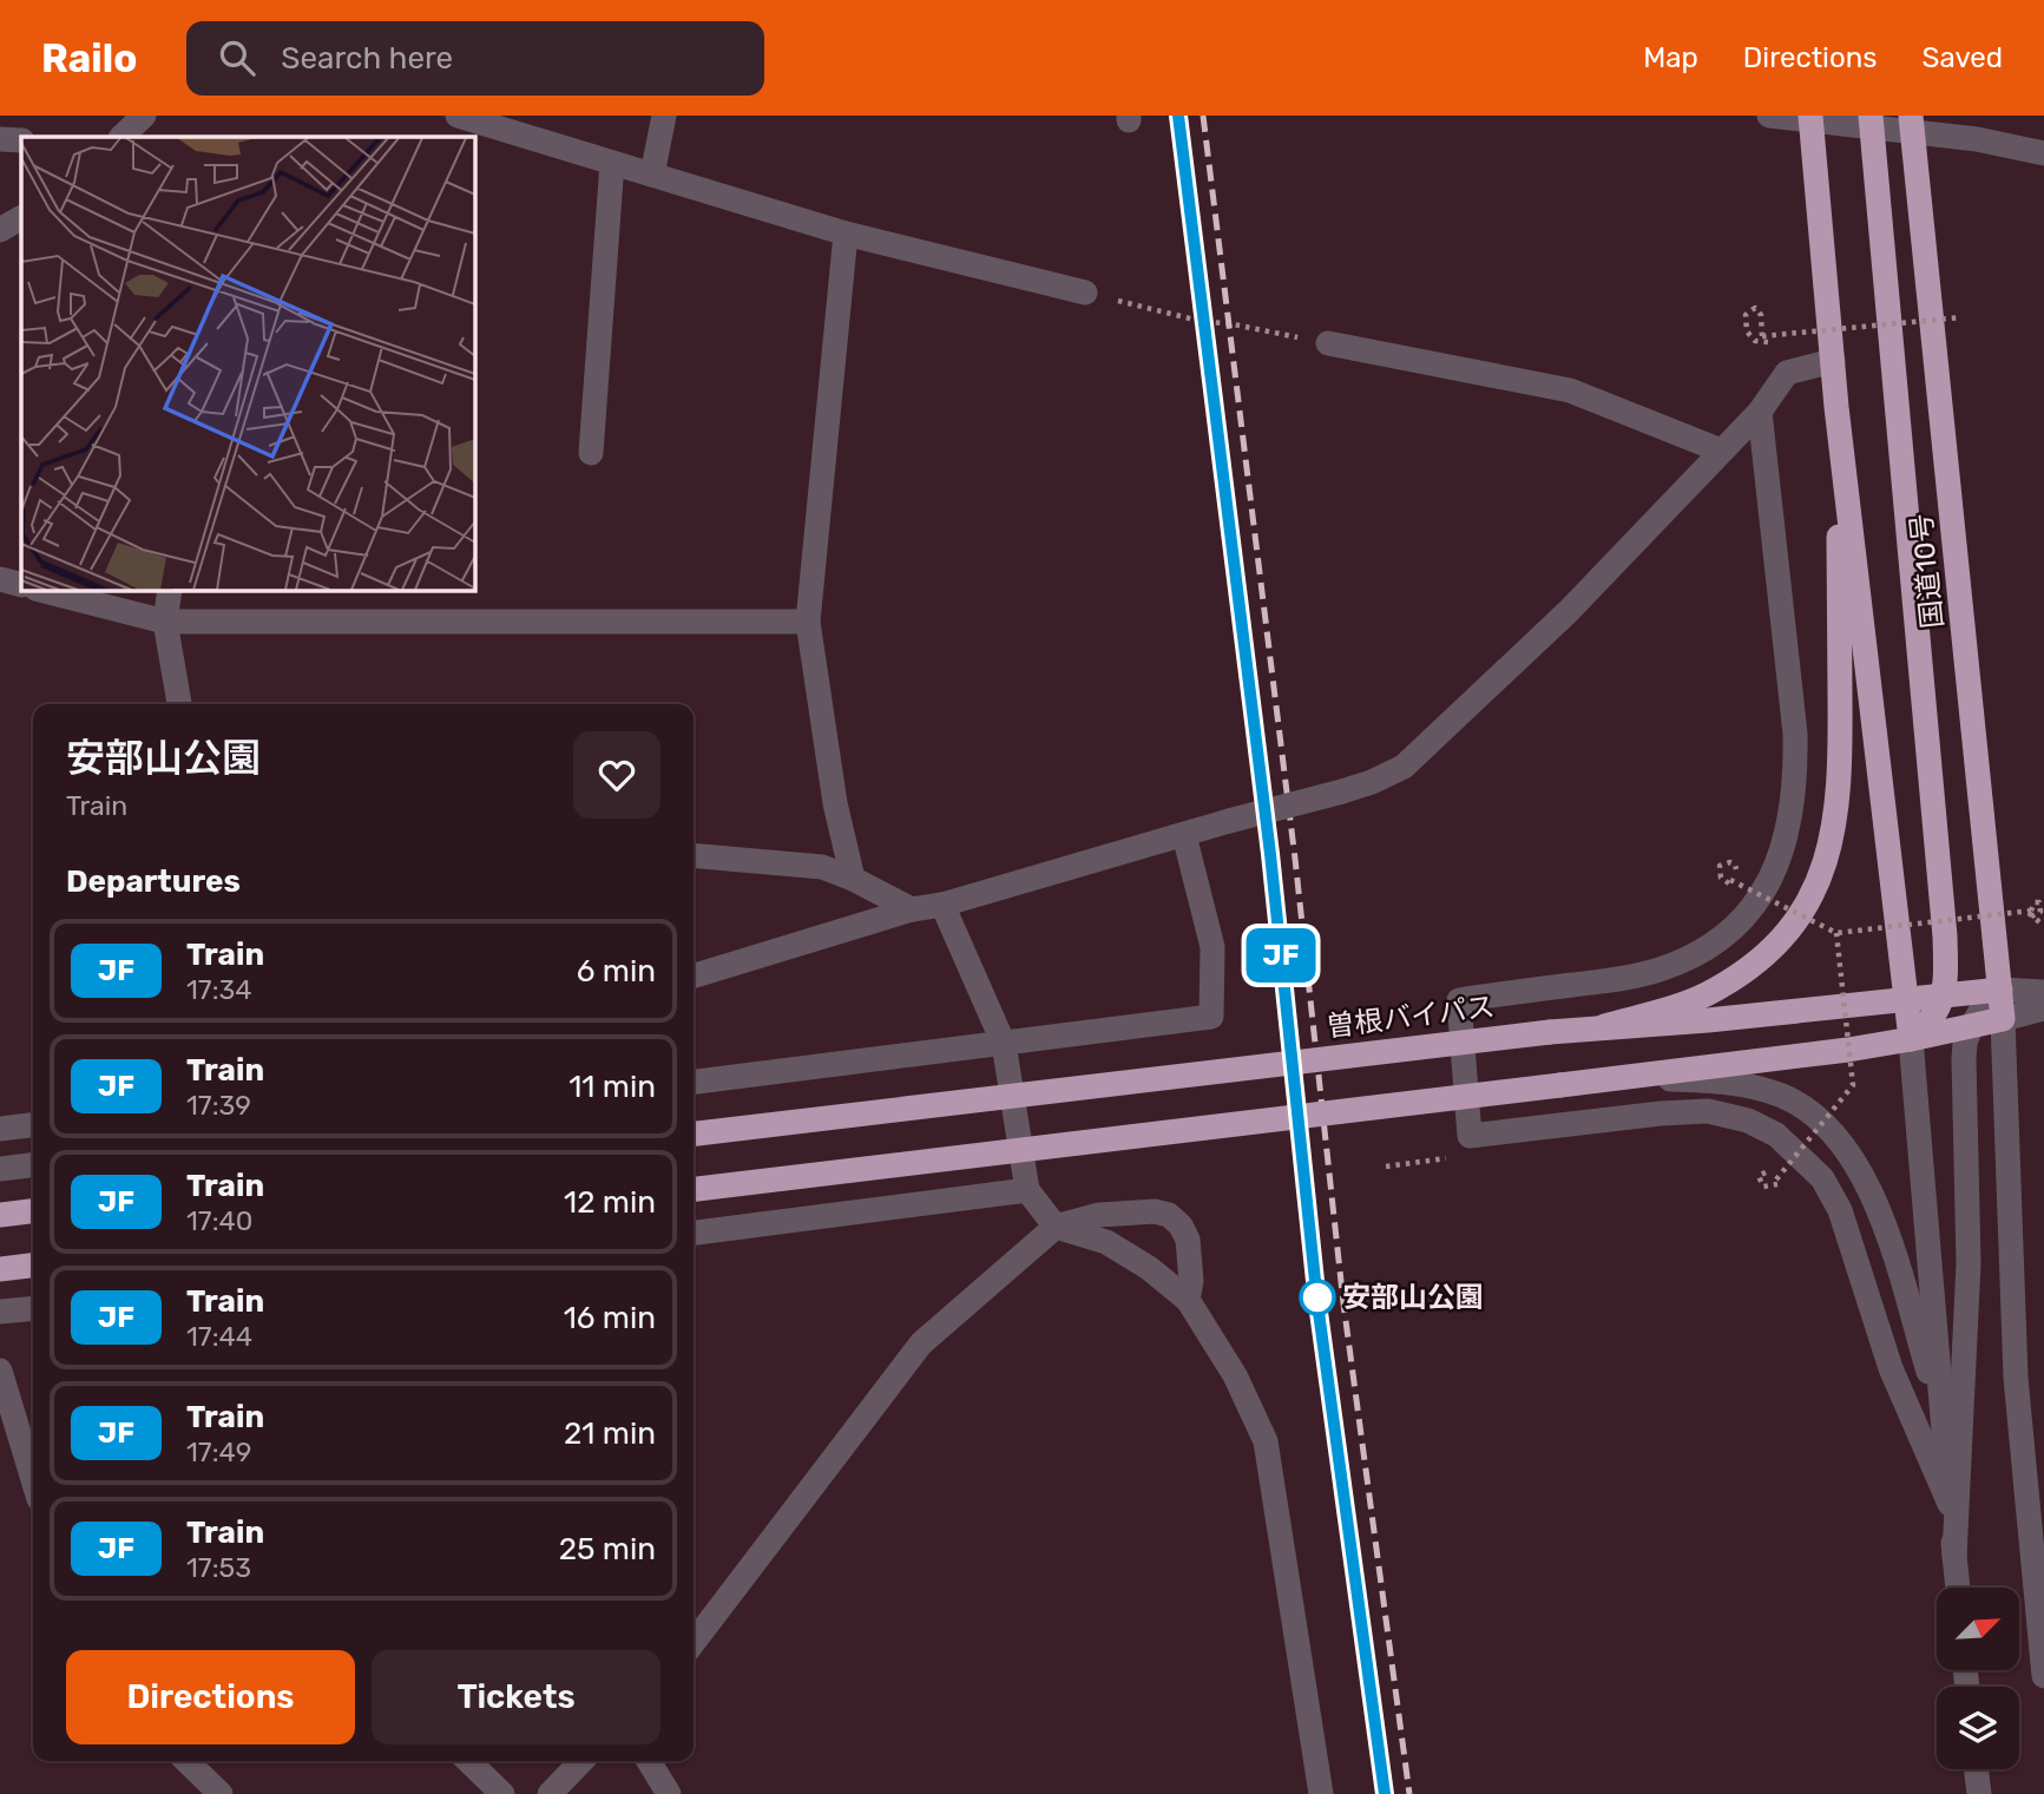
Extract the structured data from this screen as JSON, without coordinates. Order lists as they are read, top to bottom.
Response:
{
  "streets": {
    "highway": ["国道10号", "曽根バイパス"]
  },
  "crossings": [
    ["国道10号", "曽根バイパス"]
  ],
  "places": ["安部山公園"],
  "north": "top right",
  "page": {
    "header": "Railo",
    "search": "Search here",
    "nav": ["Map", "Directions", "Saved"],
    "on_map": "JF",
    "heading": [
      ["安部山公園", "Train"],
      "Departures"
    ],
    "list": [
      {
        "mark": "JF",
        "name": "Train",
        "note": "17:34",
        "value": "6 min"
      },
      {
        "mark": "JF",
        "name": "Train",
        "note": "17:39",
        "value": "11 min"
      },
      {
        "mark": "JF",
        "name": "Train",
        "note": "17:40",
        "value": "12 min"
      },
      {
        "mark": "JF",
        "name": "Train",
        "note": "17:44",
        "value": "16 min"
      },
      {
        "mark": "JF",
        "name": "Train",
        "note": "17:49",
        "value": "21 min"
      },
      {
        "mark": "JF",
        "name": "Train",
        "note": "17:53",
        "value": "25 min"
      }
    ],
    "buttons": ["Directions", "Tickets"]
  }
}
